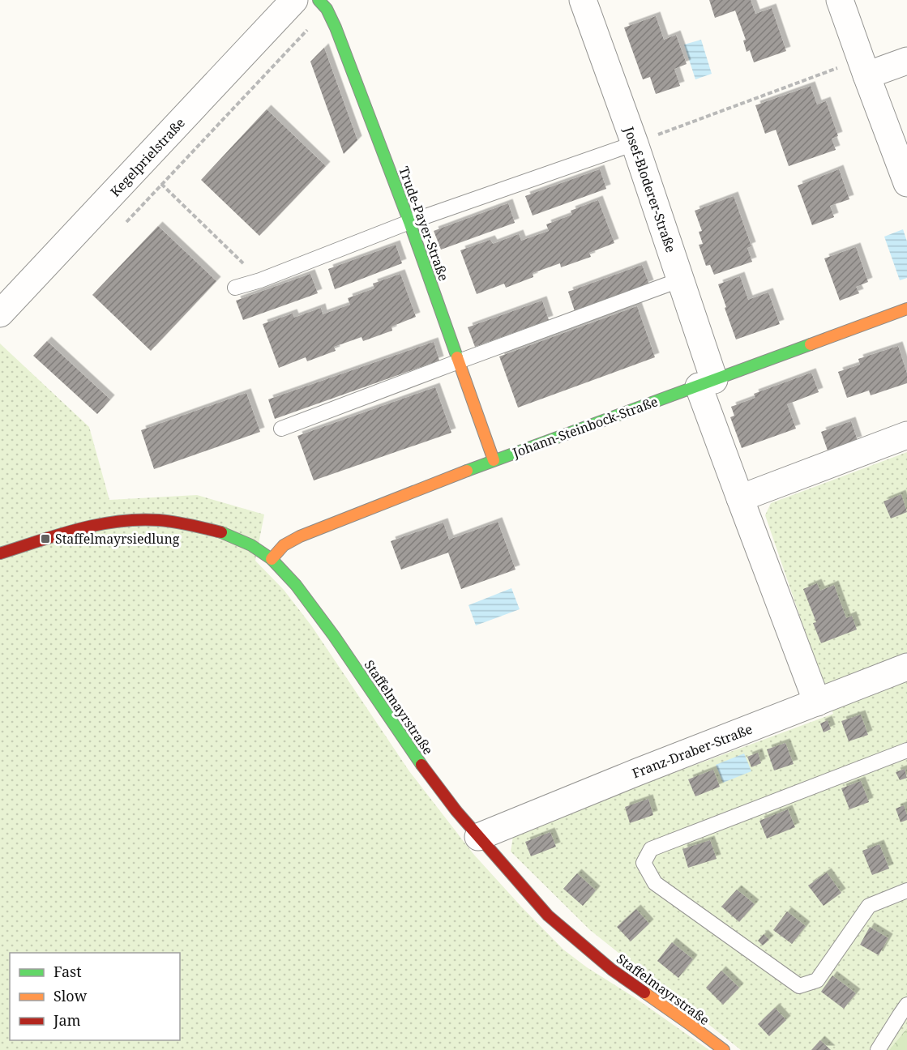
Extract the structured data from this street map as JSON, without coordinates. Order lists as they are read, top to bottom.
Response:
{
  "streets": {
    "street": [
      "Kegelprielstraße",
      "Josef-Bloderer-Straße",
      "Trude-Payer-Straße",
      "Johann-Steinbock-Straße",
      "Staffelmayrstraße",
      "Franz-Draber-Straße"
    ]
  },
  "crossings": [
    ["Josef-Bloderer-Straße", "Johann-Steinbock-Straße"],
    ["Josef-Bloderer-Straße", "Franz-Draber-Straße"],
    ["Trude-Payer-Straße", "Johann-Steinbock-Straße"],
    ["Johann-Steinbock-Straße", "Staffelmayrstraße"],
    ["Staffelmayrstraße", "Franz-Draber-Straße"]
  ],
  "places": {
    "transit": ["Staffelmayrsiedlung"]
  },
  "legend": ["Fast", "Slow", "Jam"]
}
